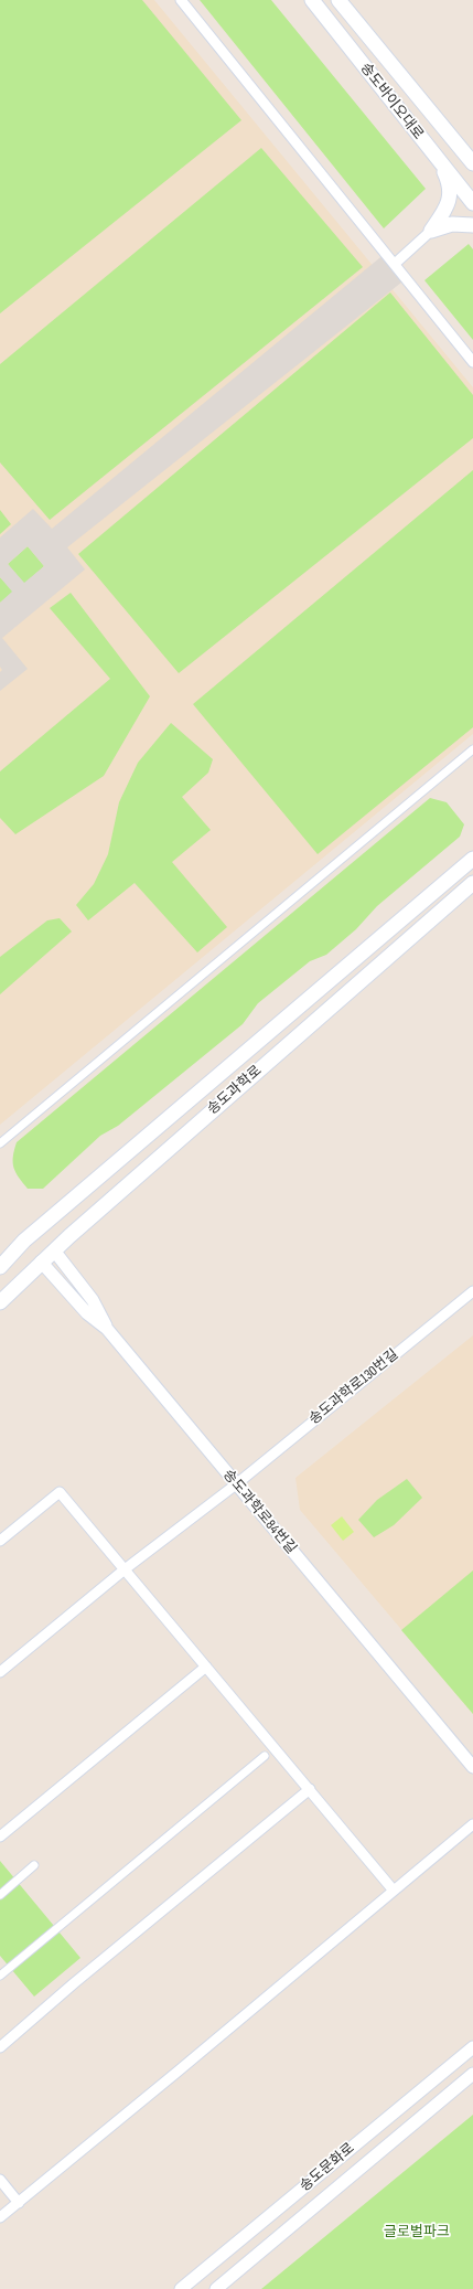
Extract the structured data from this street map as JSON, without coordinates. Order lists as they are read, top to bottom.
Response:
{
  "streets": {
    "main road": ["송도바이오대로", "송도과학로"],
    "street": ["송도과학로130번길", "송도과학로84번길", "송도문화로"]
  },
  "crossings": [
    ["송도과학로", "송도과학로84번길"],
    ["송도과학로130번길", "송도과학로84번길"]
  ],
  "parks": ["글로벌파크"]
}
